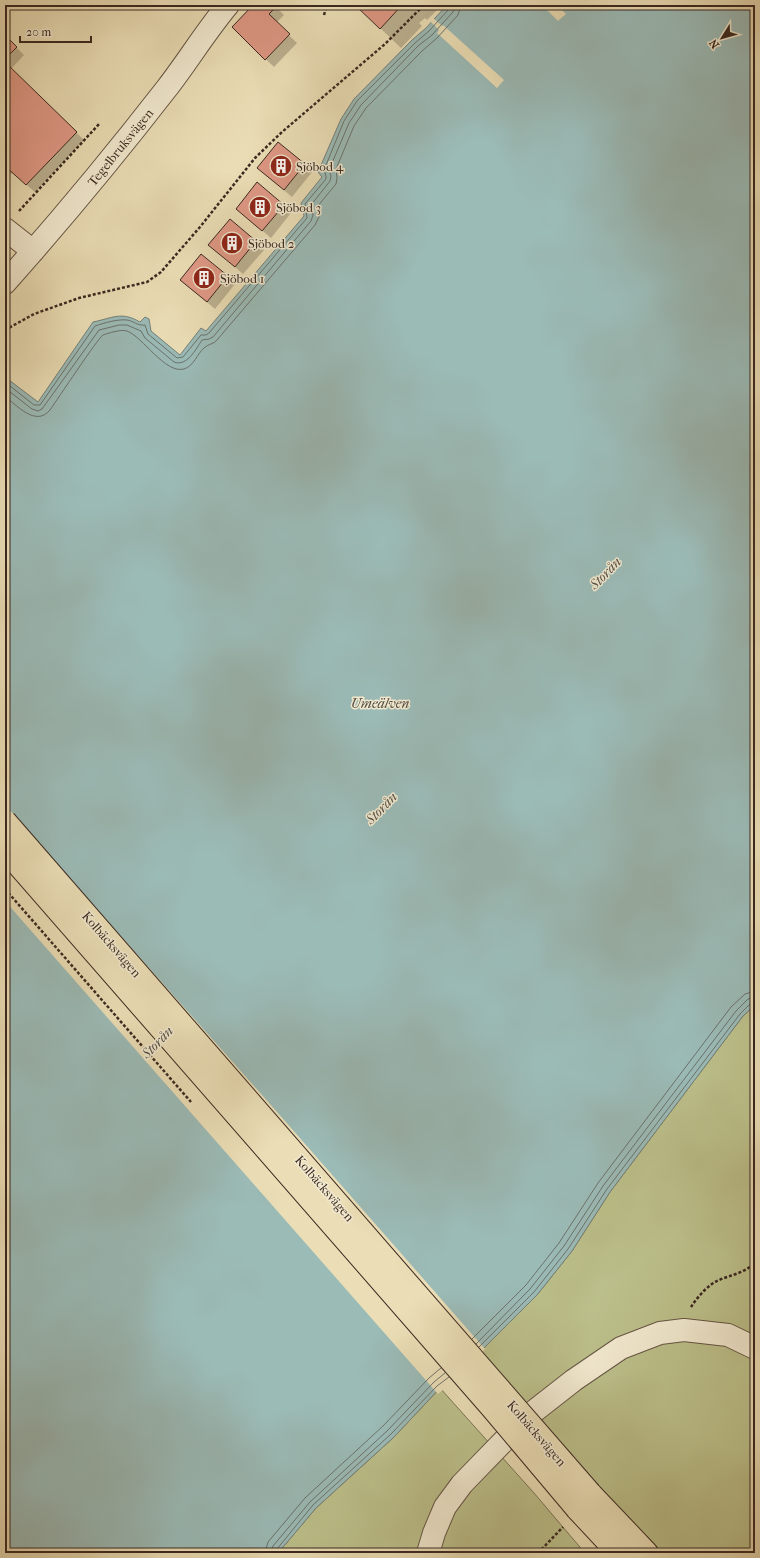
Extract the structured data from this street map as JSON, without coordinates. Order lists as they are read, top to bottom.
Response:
{
  "streets": {
    "highway": ["Kolbäcksvägen"],
    "street": ["Tegelbruksvägen"]
  },
  "water": ["Storån", "Umeälven"],
  "places": {
    "building": [
      "Sjöbod 4",
      "Sjöbod 3",
      "Sjöbod 2",
      "Sjöbod 1"
    ]
  },
  "scale_bar": "20 m",
  "north": "bottom left"
}
